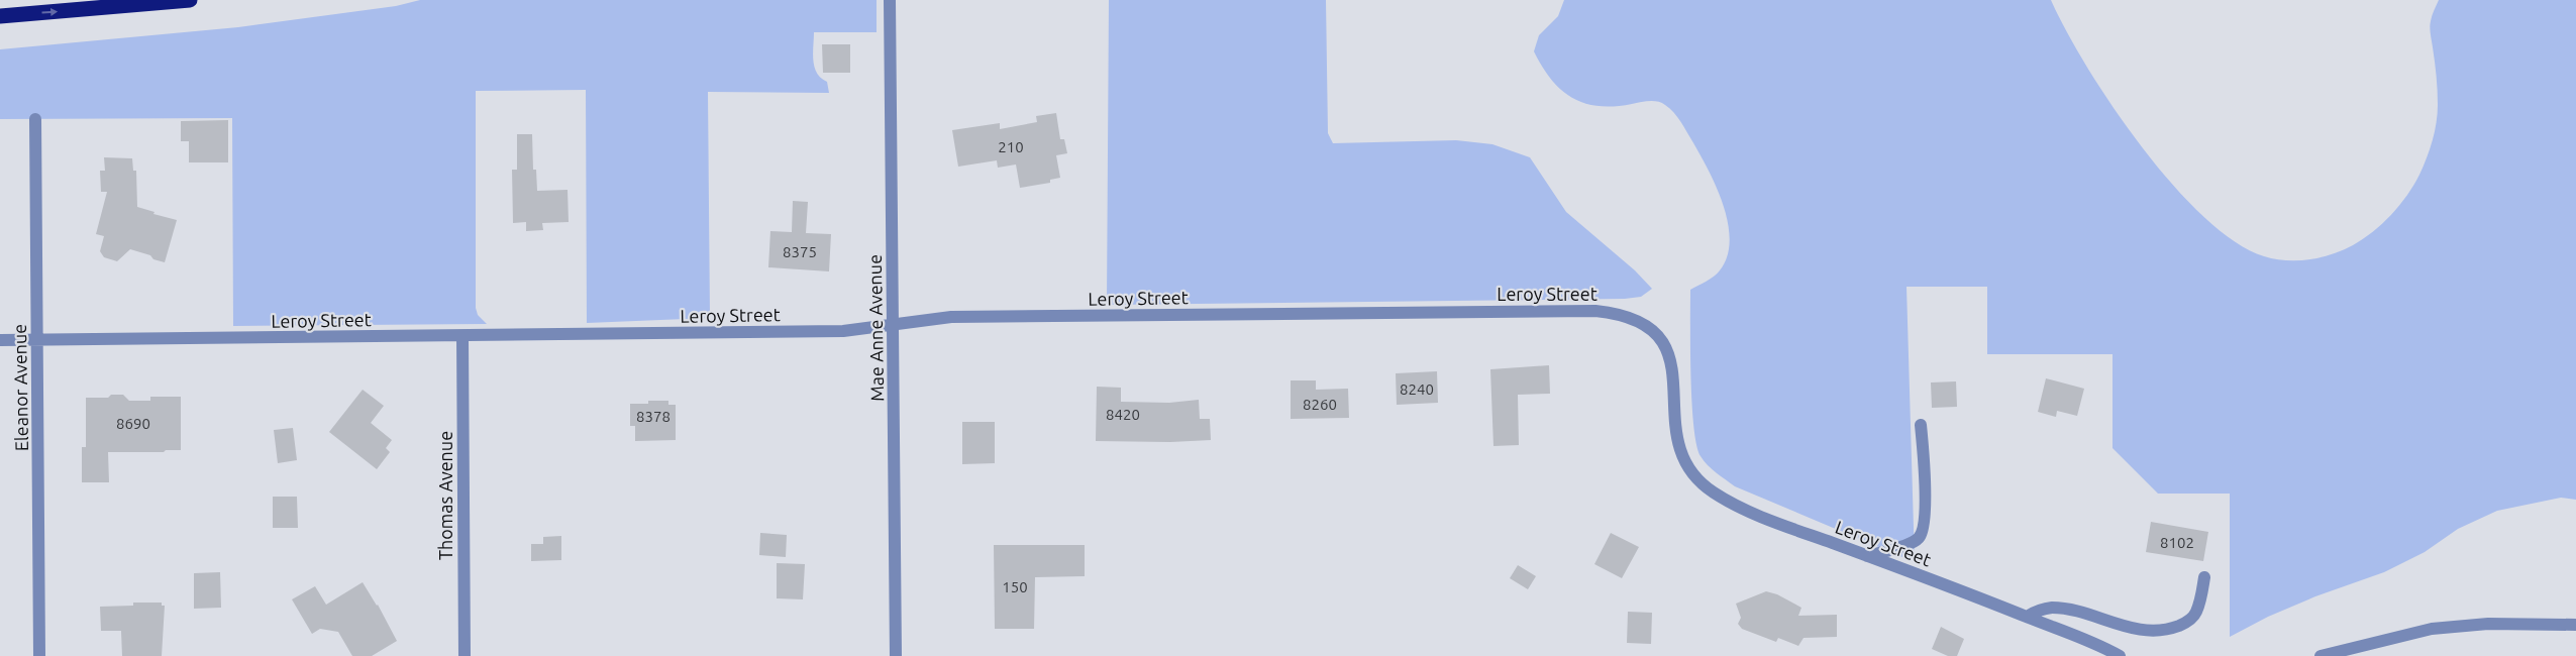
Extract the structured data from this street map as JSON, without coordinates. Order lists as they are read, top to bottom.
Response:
{
  "streets": {
    "street": [
      "Leroy Street",
      "Mae Anne Avenue",
      "Eleanor Avenue",
      "Thomas Avenue"
    ]
  },
  "crossings": [
    ["Leroy Street", "Mae Anne Avenue"],
    ["Leroy Street", "Eleanor Avenue"],
    ["Leroy Street", "Thomas Avenue"]
  ],
  "house_numbers": [
    "210",
    "8375",
    "8240",
    "8260",
    "8420",
    "8378",
    "8690",
    "8102",
    "150"
  ]
}
